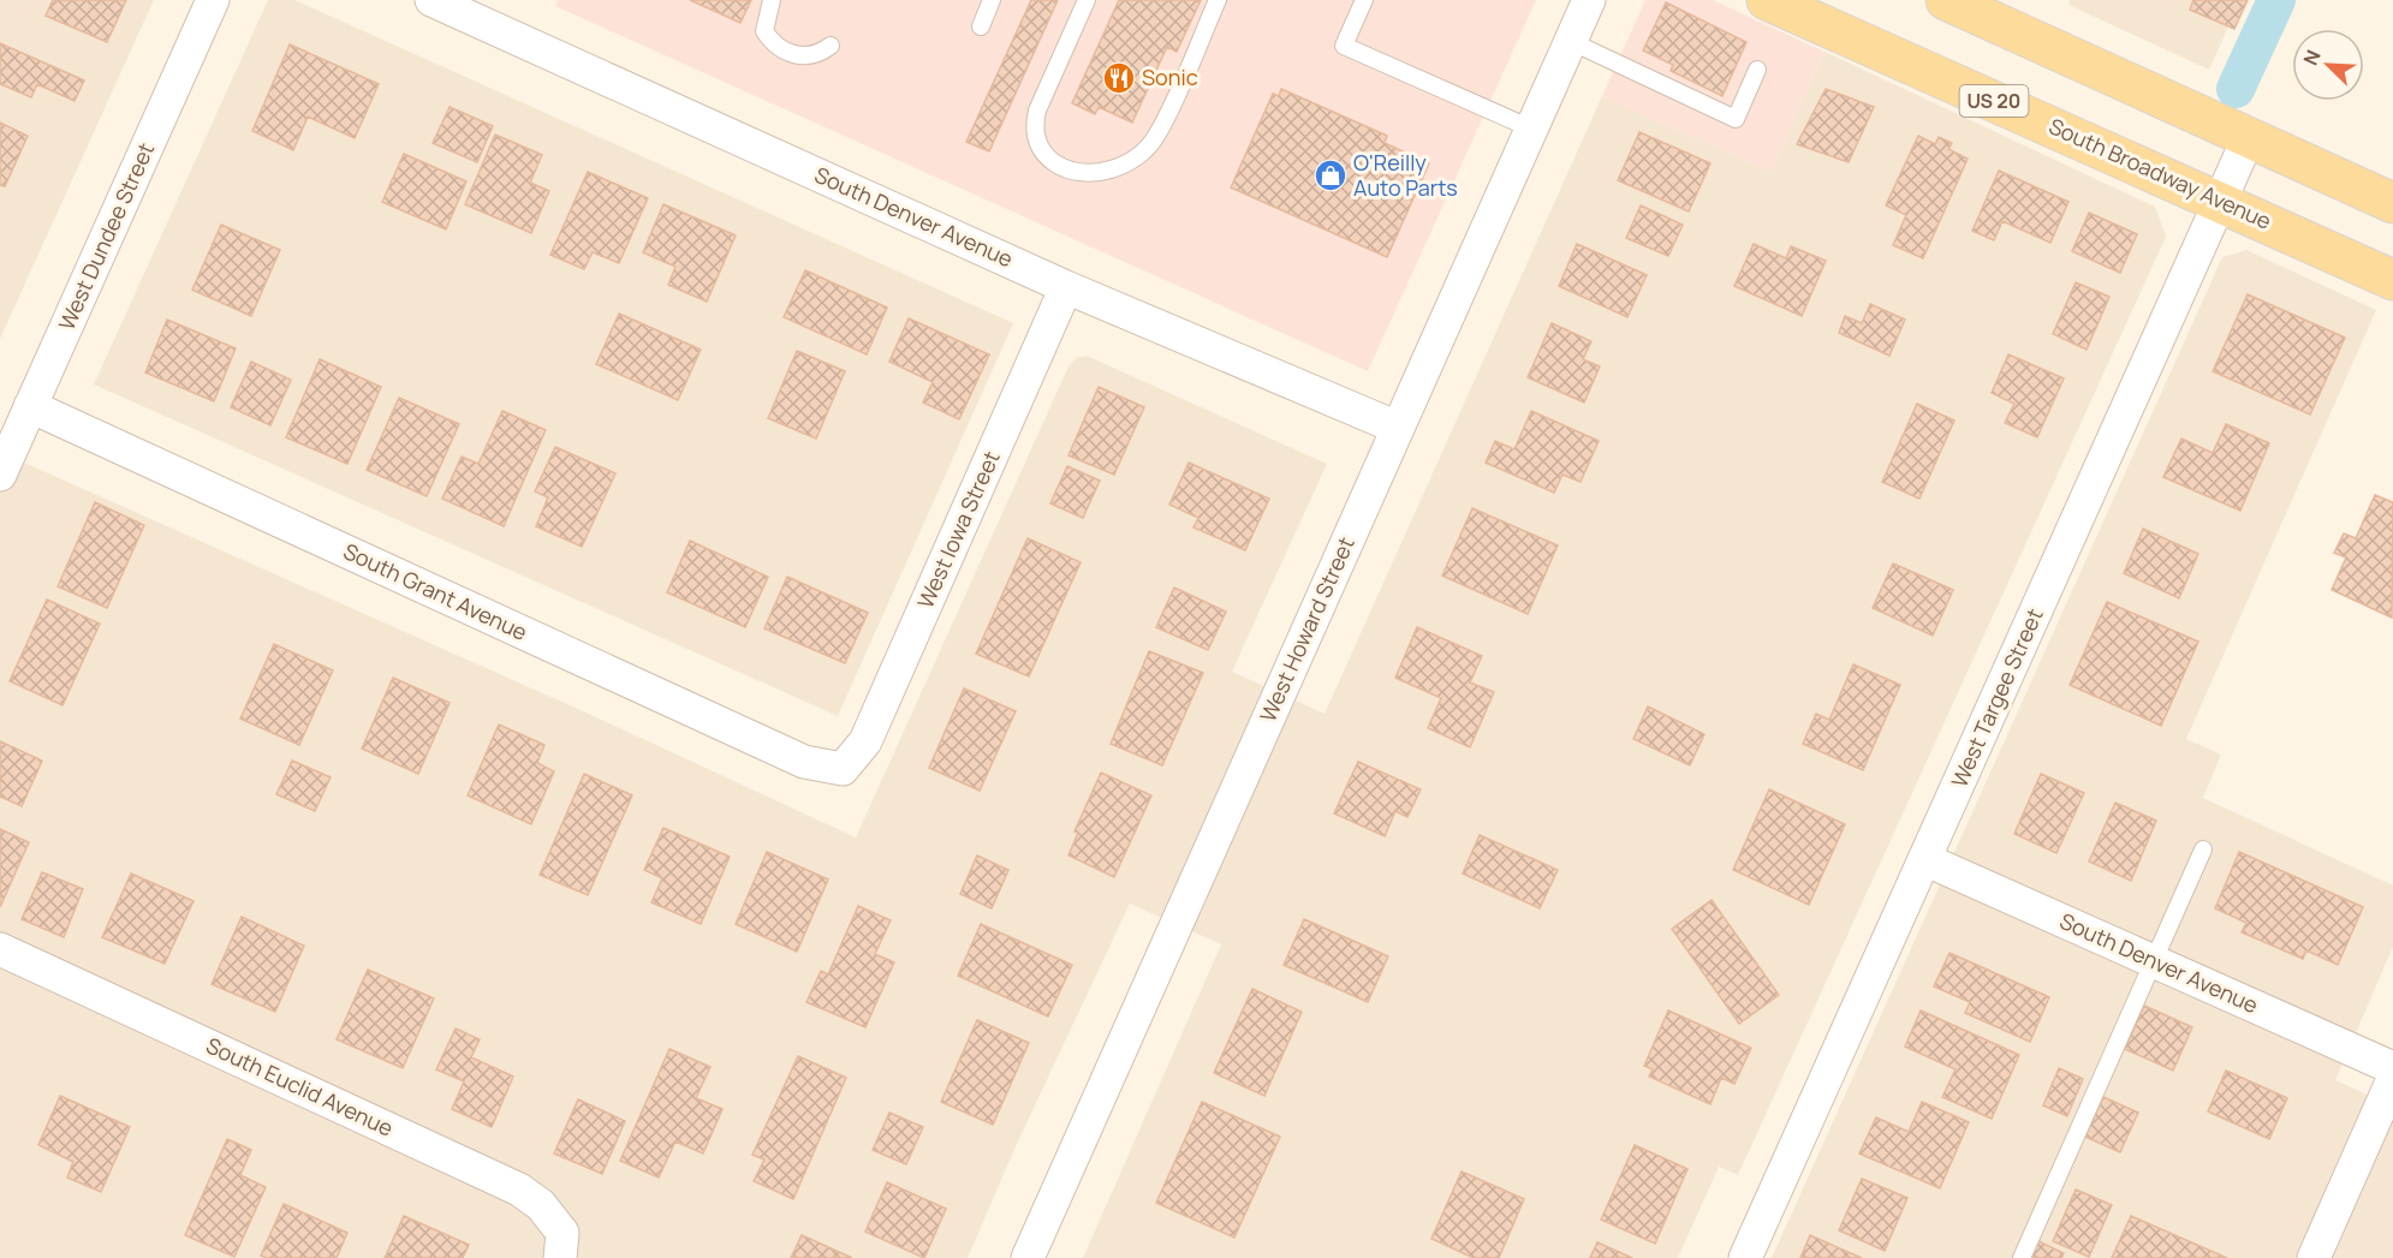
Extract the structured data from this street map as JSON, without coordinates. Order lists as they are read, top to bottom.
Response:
{
  "streets": {
    "main road": ["US 20", "South Broadway Avenue"],
    "street": [
      "South Denver Avenue",
      "West Dundee Street",
      "West Iowa Street",
      "South Grant Avenue",
      "West Howard Street",
      "West Targee Street",
      "South Euclid Avenue"
    ]
  },
  "crossings": [
    ["South Broadway Avenue", "West Targee Street"],
    ["South Denver Avenue", "West Iowa Street"],
    ["South Denver Avenue", "West Howard Street"],
    ["South Denver Avenue", "West Targee Street"],
    ["West Dundee Street", "South Grant Avenue"],
    ["West Iowa Street", "South Grant Avenue"]
  ],
  "places": {
    "restaurant": ["Sonic"],
    "shop": ["O'Reilly Auto Parts"]
  },
  "north": "top left"
}
